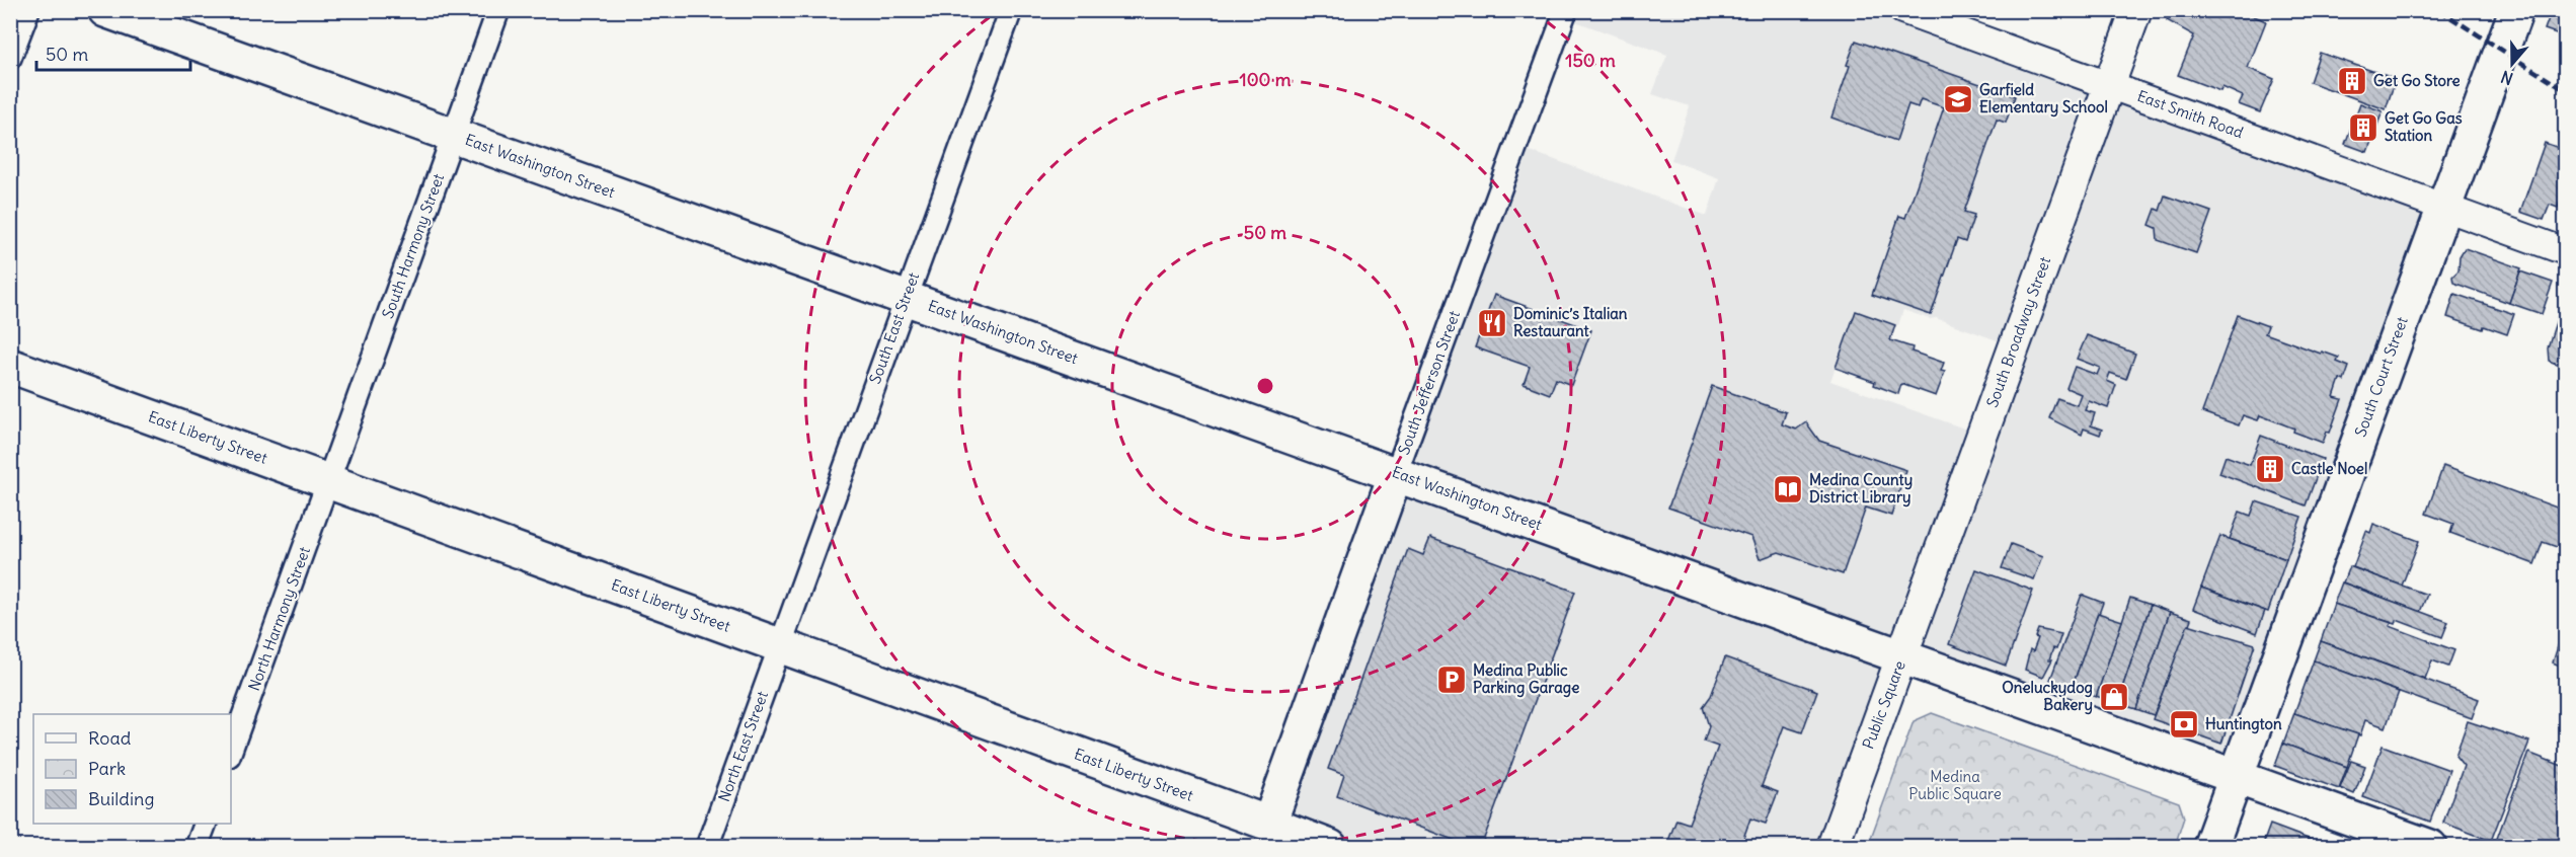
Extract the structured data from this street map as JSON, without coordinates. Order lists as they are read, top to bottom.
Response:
{
  "streets": {
    "main road": [
      "East Washington Street",
      "South Broadway Street",
      "South Court Street",
      "South Jefferson Street",
      "East Liberty Street",
      "Public Square"
    ],
    "street": [
      "East Smith Road",
      "South Harmony Street",
      "South East Street",
      "North Harmony Street",
      "North East Street"
    ]
  },
  "crossings": [
    ["East Smith Road", "South Broadway Street"],
    ["East Smith Road", "South Court Street"],
    ["East Washington Street", "South Harmony Street"],
    ["East Washington Street", "South East Street"],
    ["East Washington Street", "South Broadway Street"],
    ["East Washington Street", "South Jefferson Street"],
    ["East Washington Street", "Public Square"],
    ["South Harmony Street", "East Liberty Street"],
    ["South Harmony Street", "North Harmony Street"],
    ["South East Street", "East Liberty Street"],
    ["South East Street", "North East Street"],
    ["South Broadway Street", "Public Square"],
    ["South Court Street", "Public Square"],
    ["South Jefferson Street", "East Liberty Street"],
    ["East Liberty Street", "North Harmony Street"],
    ["East Liberty Street", "North East Street"]
  ],
  "parks": ["Medina Public Square"],
  "places": {
    "building": ["Get Go Store", "Get Go Gas Station", "Castle Noel"],
    "school or university": ["Garfield Elementary School"],
    "restaurant": ["Dominic’s Italian Restaurant"],
    "library": ["Medina County District Library"],
    "parking": ["Medina Public Parking Garage"],
    "shop": ["Oneluckydog Bakery"],
    "bank": ["Huntington"]
  },
  "legend": ["Road", "Park", "Building"],
  "scale_bar": "50 m",
  "north": "bottom",
  "rings": ["150 m", "100 m", "50 m"]
}
